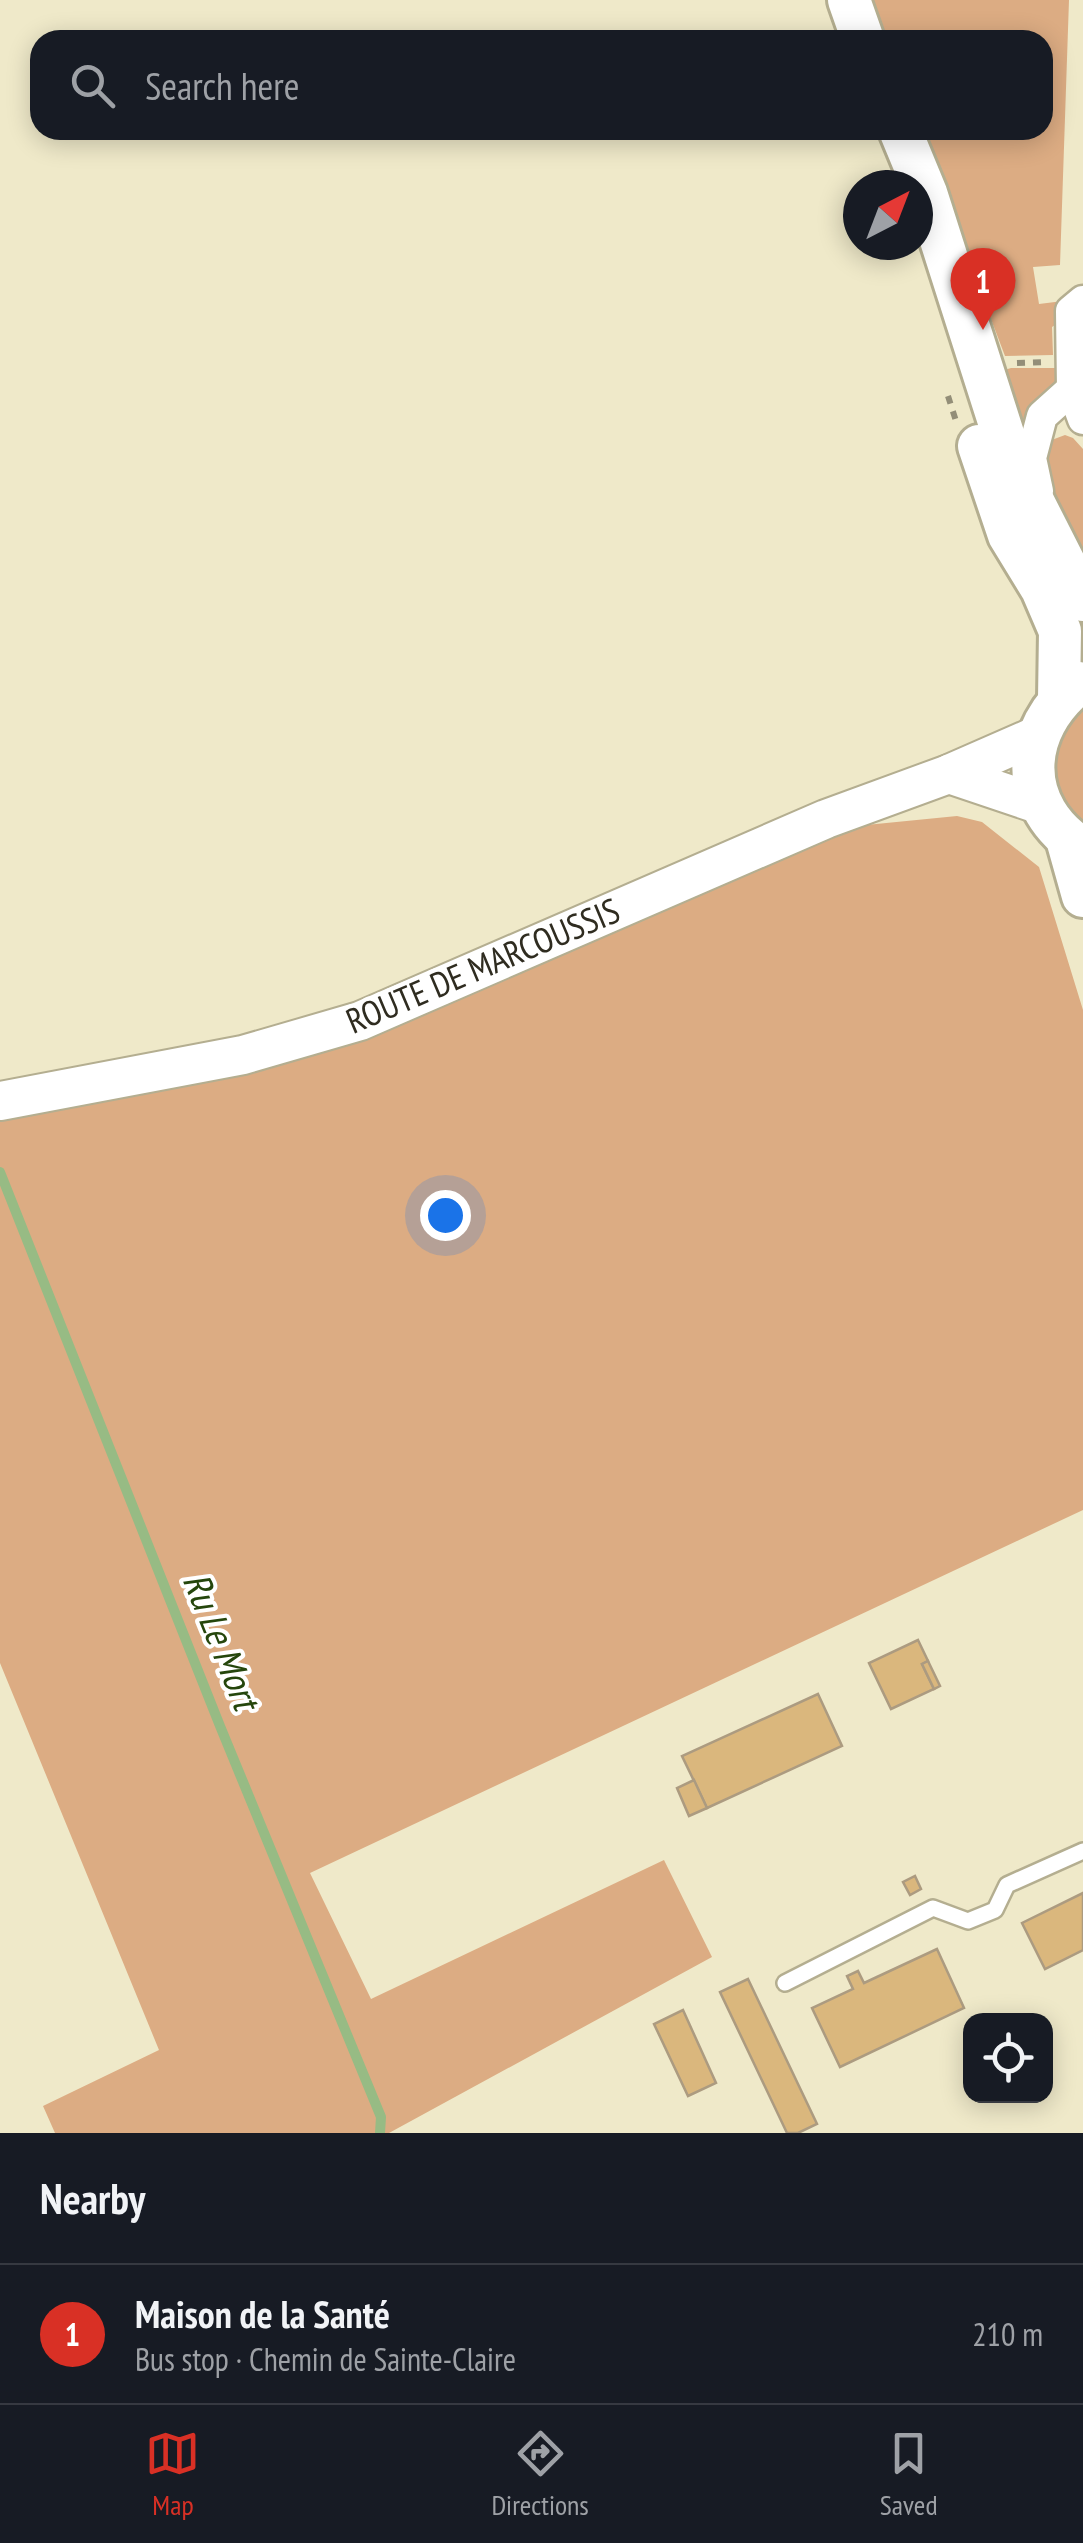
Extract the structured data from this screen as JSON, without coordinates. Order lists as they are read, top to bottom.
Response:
{
  "streets": {
    "street": ["ROUTE DE MARCOUSSIS"]
  },
  "water": ["Ru Le Mort"],
  "north": "top right",
  "page": {
    "search": "Search here",
    "pins": "1",
    "heading": "Nearby",
    "list": [
      {
        "mark": "1",
        "name": "Maison de la Santé",
        "note": "Bus stop · Chemin de Sainte-Claire",
        "value": "210 m"
      }
    ],
    "nav": ["Map", "Directions", "Saved"]
  }
}
